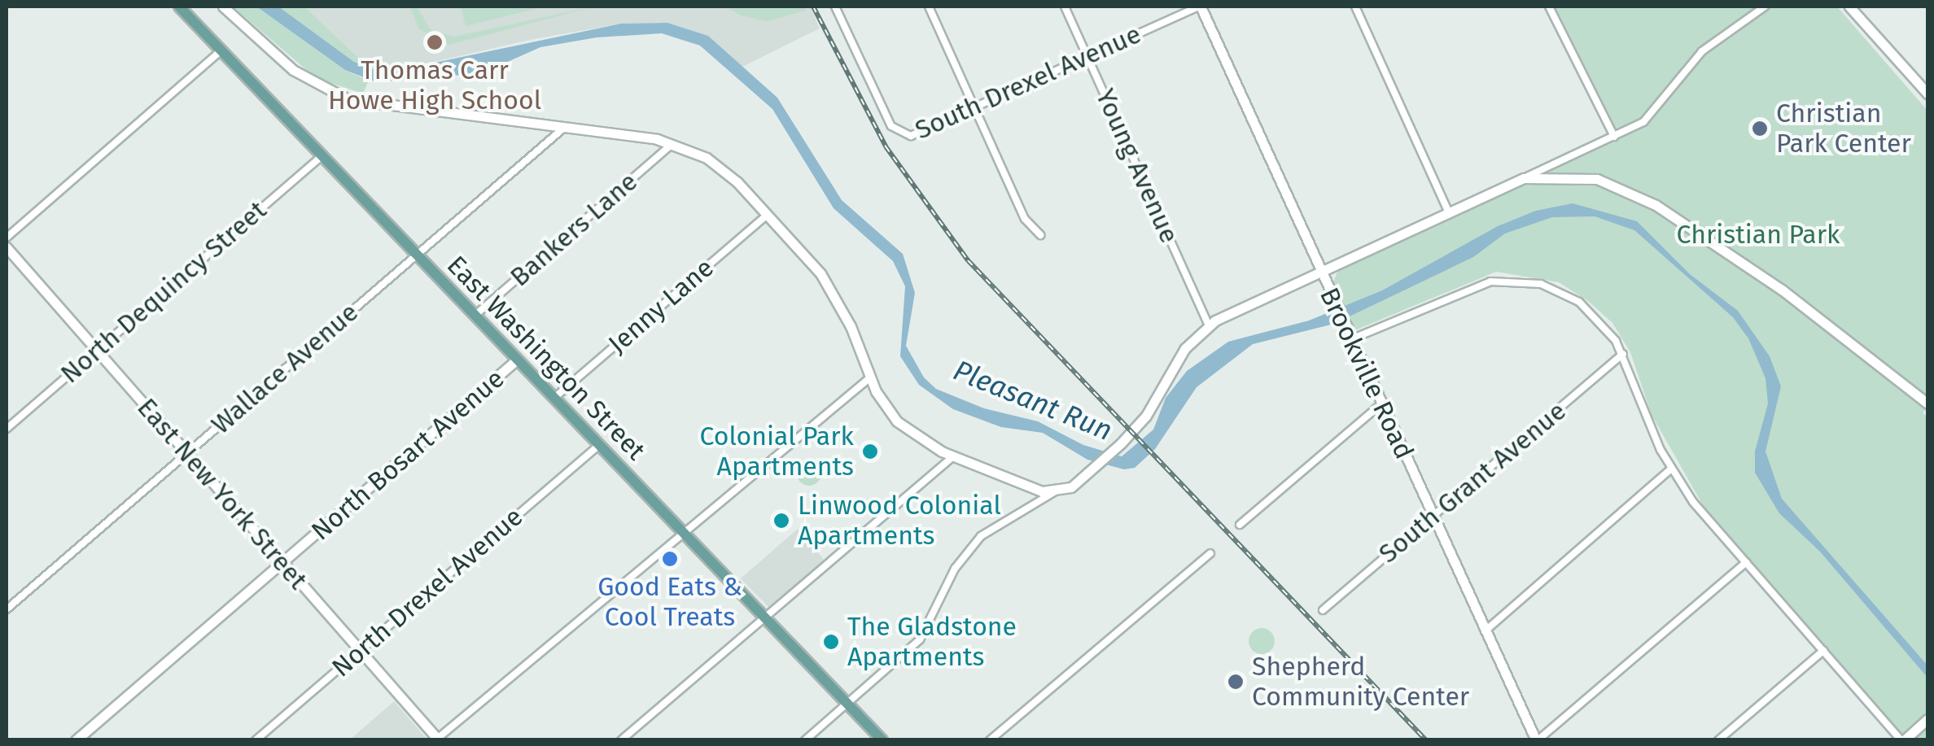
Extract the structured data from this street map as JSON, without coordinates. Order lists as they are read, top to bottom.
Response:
{
  "streets": {
    "main road": ["East Washington Street"],
    "street": [
      "South Drexel Avenue",
      "Young Avenue",
      "Bankers Lane",
      "North Dequincy Street",
      "Jenny Lane",
      "Wallace Avenue",
      "Brookville Road",
      "North Bosart Avenue",
      "South Grant Avenue",
      "East New York Street",
      "North Drexel Avenue"
    ]
  },
  "crossings": [
    ["South Drexel Avenue", "Young Avenue"],
    ["South Drexel Avenue", "Brookville Road"],
    ["Bankers Lane", "East Washington Street"],
    ["North Dequincy Street", "East Washington Street"],
    ["North Dequincy Street", "East New York Street"],
    ["Jenny Lane", "East Washington Street"],
    ["East Washington Street", "Wallace Avenue"],
    ["East Washington Street", "North Bosart Avenue"],
    ["East Washington Street", "North Drexel Avenue"],
    ["Wallace Avenue", "East New York Street"],
    ["Brookville Road", "South Grant Avenue"],
    ["North Bosart Avenue", "East New York Street"],
    ["East New York Street", "North Drexel Avenue"]
  ],
  "water": ["Pleasant Run"],
  "parks": ["Christian Park"],
  "places": [
    "Thomas Carr Howe High School",
    "Christian Park Center",
    "Colonial Park Apartments",
    "Linwood Colonial Apartments",
    "Good Eats & Cool Treats",
    "The Gladstone Apartments",
    "Shepherd Community Center"
  ]
}
